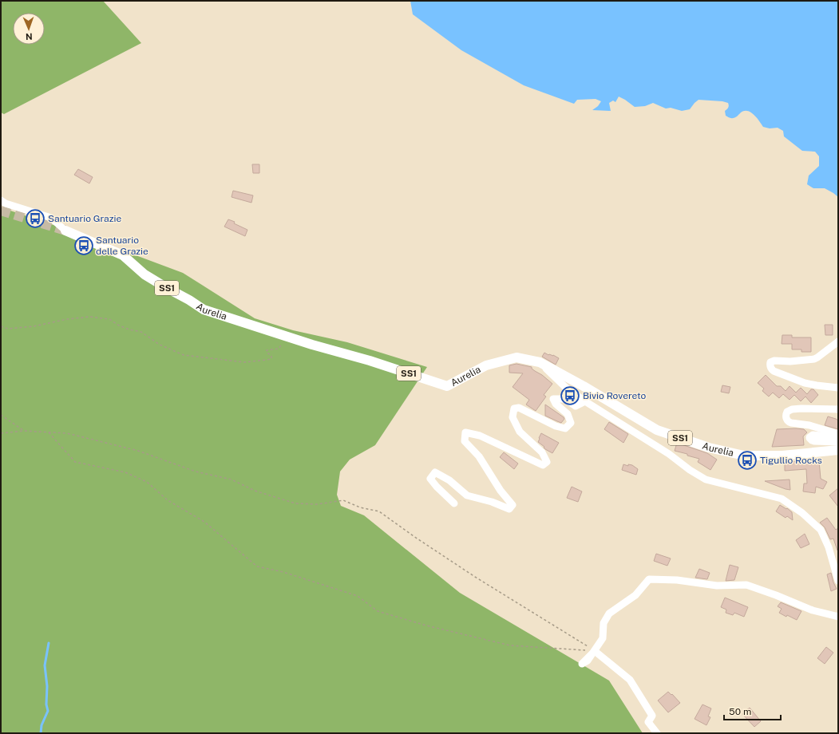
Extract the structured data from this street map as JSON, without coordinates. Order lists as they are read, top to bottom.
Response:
{
  "streets": {
    "main road": ["SS1", "Aurelia"]
  },
  "places": {
    "bus stop": [
      "Santuario Grazie",
      "Santuario delle Grazie",
      "Bivio Rovereto",
      "Tigullio Rocks"
    ]
  },
  "scale_bar": "50 m",
  "north": "bottom"
}
